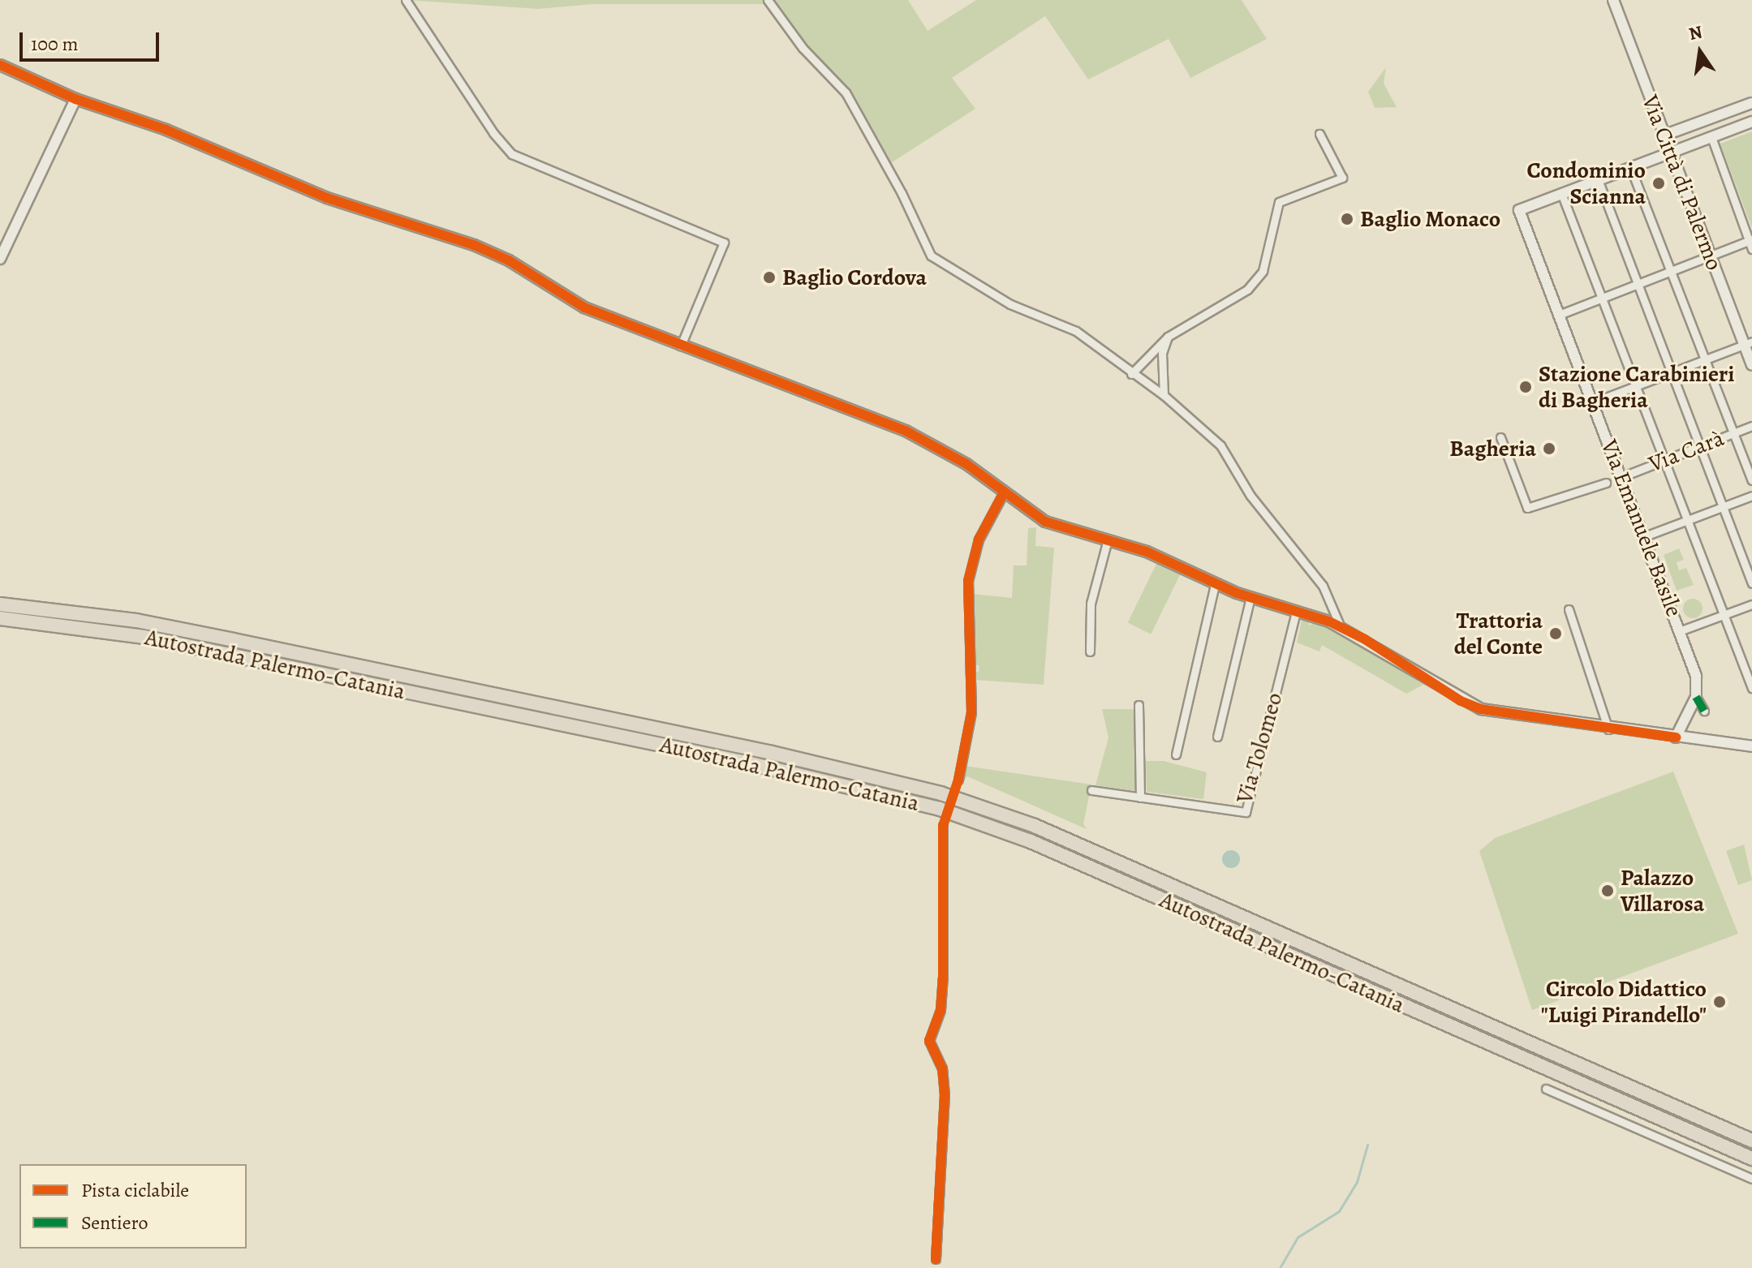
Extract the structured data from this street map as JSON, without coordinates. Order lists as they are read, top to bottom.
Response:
{
  "streets": {
    "highway": ["Autostrada Palermo-Catania"],
    "street": [
      "Via Città di Palermo",
      "Via Carà",
      "Via Emanuele Basile",
      "Via Tolomeo"
    ]
  },
  "crossings": [
    ["Via Carà", "Via Emanuele Basile"]
  ],
  "places": [
    "Condominio Scianna",
    "Baglio Monaco",
    "Baglio Cordova",
    "Stazione Carabinieri di Bagheria",
    "Bagheria",
    "Trattoria del Conte",
    "Palazzo Villarosa",
    "Circolo Didattico \"Luigi Pirandello\""
  ],
  "legend": ["Pista ciclabile", "Sentiero"],
  "scale_bar": "100 m",
  "north": "top"
}
